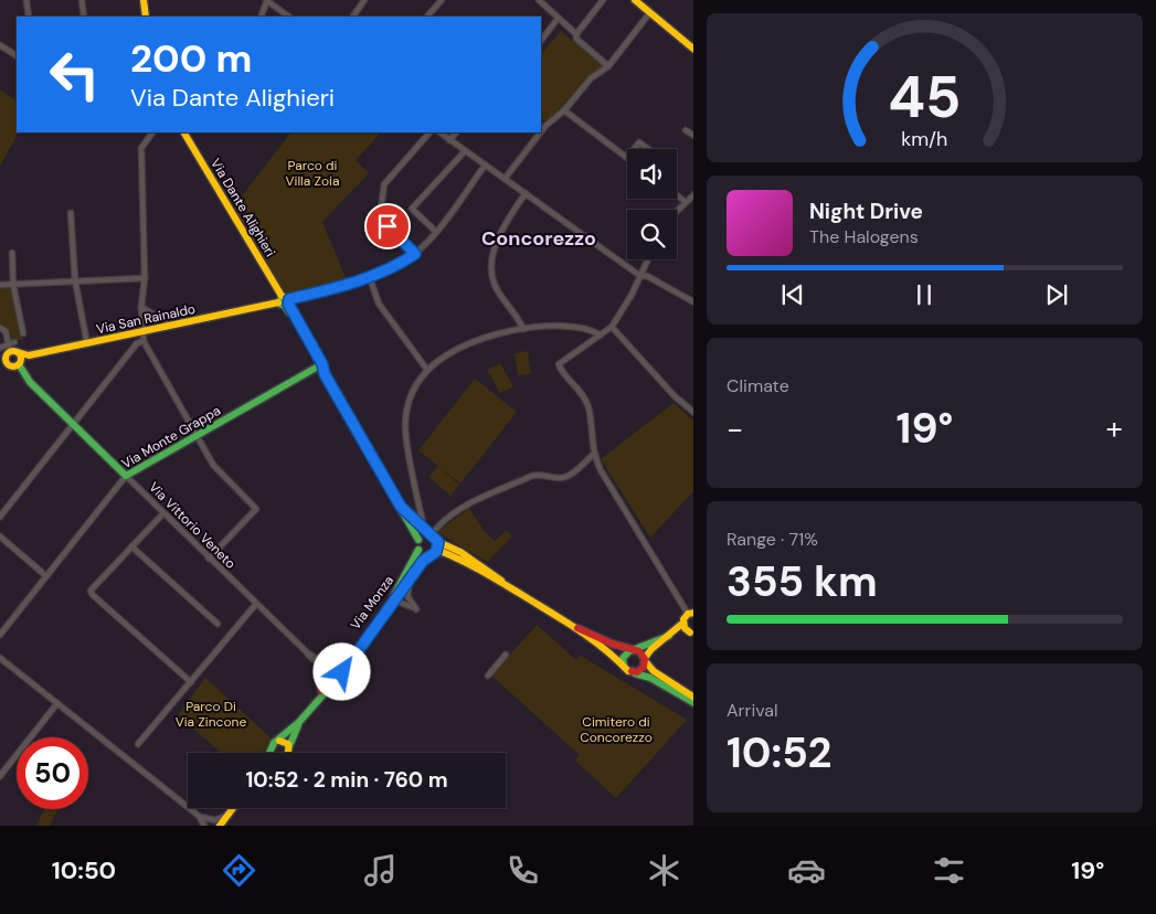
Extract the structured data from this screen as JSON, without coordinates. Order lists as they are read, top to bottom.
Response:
{
  "streets": {
    "main road": [
      "Via Dante Alighieri",
      "Via San Rainaldo",
      "Via Monte Grappa",
      "Via Vittorio Veneto",
      "Via Monza"
    ]
  },
  "crossings": [
    ["Via Dante Alighieri", "Via San Rainaldo"],
    ["Via Dante Alighieri", "Via Monte Grappa"],
    ["Via Dante Alighieri", "Via Monza"],
    ["Via Monte Grappa", "Via Vittorio Veneto"],
    ["Via Vittorio Veneto", "Via Monza"]
  ],
  "districts": ["Concorezzo"],
  "parks": ["Parco di Villa Zoia", "Parco Di Via Zincone", "Cimitero di Concorezzo"],
  "page": {
    "turn": ["200 m", "Via Dante Alighieri"],
    "song": ["Night Drive", "The Halogens"],
    "tile": [
      "Climate",
      ["Range · 71%", "355 km"],
      ["Arrival", "10:52"]
    ],
    "heat": ["−", "19°", "+"],
    "limit": "50",
    "trip": "10:52 · 2 min · 760 m",
    "tabs": ["10:50", "19°"],
    "gauge": ["45", "km/h"]
  }
}
